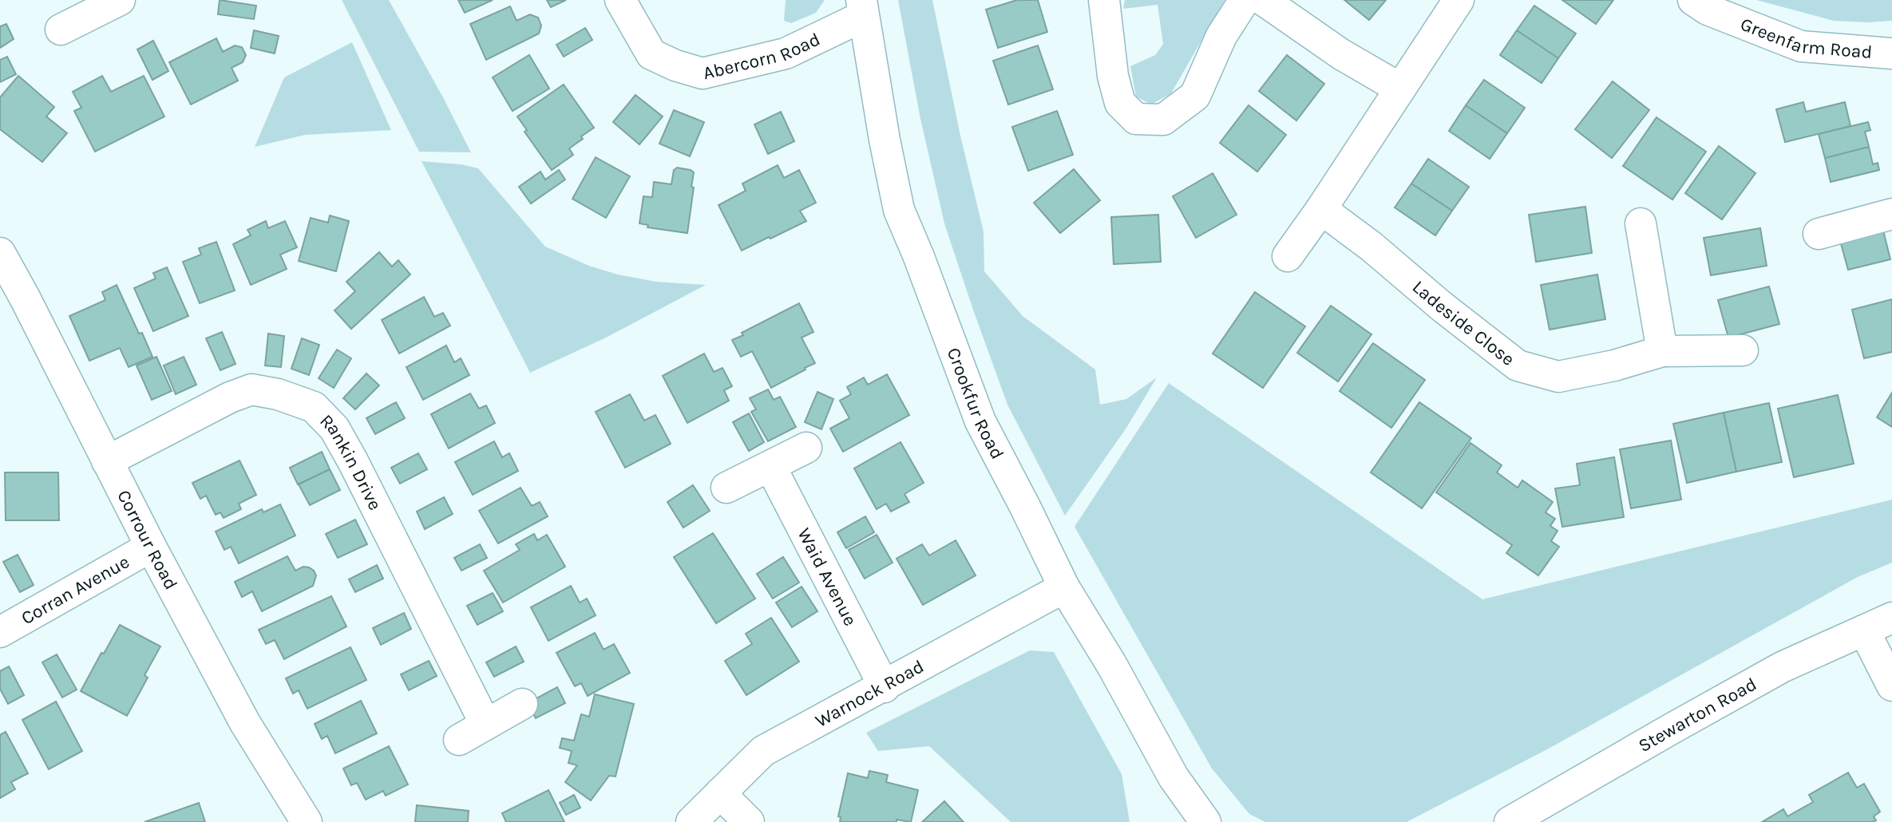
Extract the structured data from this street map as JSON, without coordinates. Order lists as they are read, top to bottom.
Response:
{
  "streets": {
    "street": [
      "Greenfarm Road",
      "Abercorn Road",
      "Ladeside Close",
      "Crookfur Road",
      "Rankin Drive",
      "Corrour Road",
      "Waid Avenue",
      "Corran Avenue",
      "Warnock Road",
      "Stewarton Road"
    ]
  },
  "crossings": [
    ["Abercorn Road", "Crookfur Road"],
    ["Crookfur Road", "Warnock Road"],
    ["Rankin Drive", "Corrour Road"],
    ["Corrour Road", "Corran Avenue"],
    ["Waid Avenue", "Warnock Road"]
  ]
}
